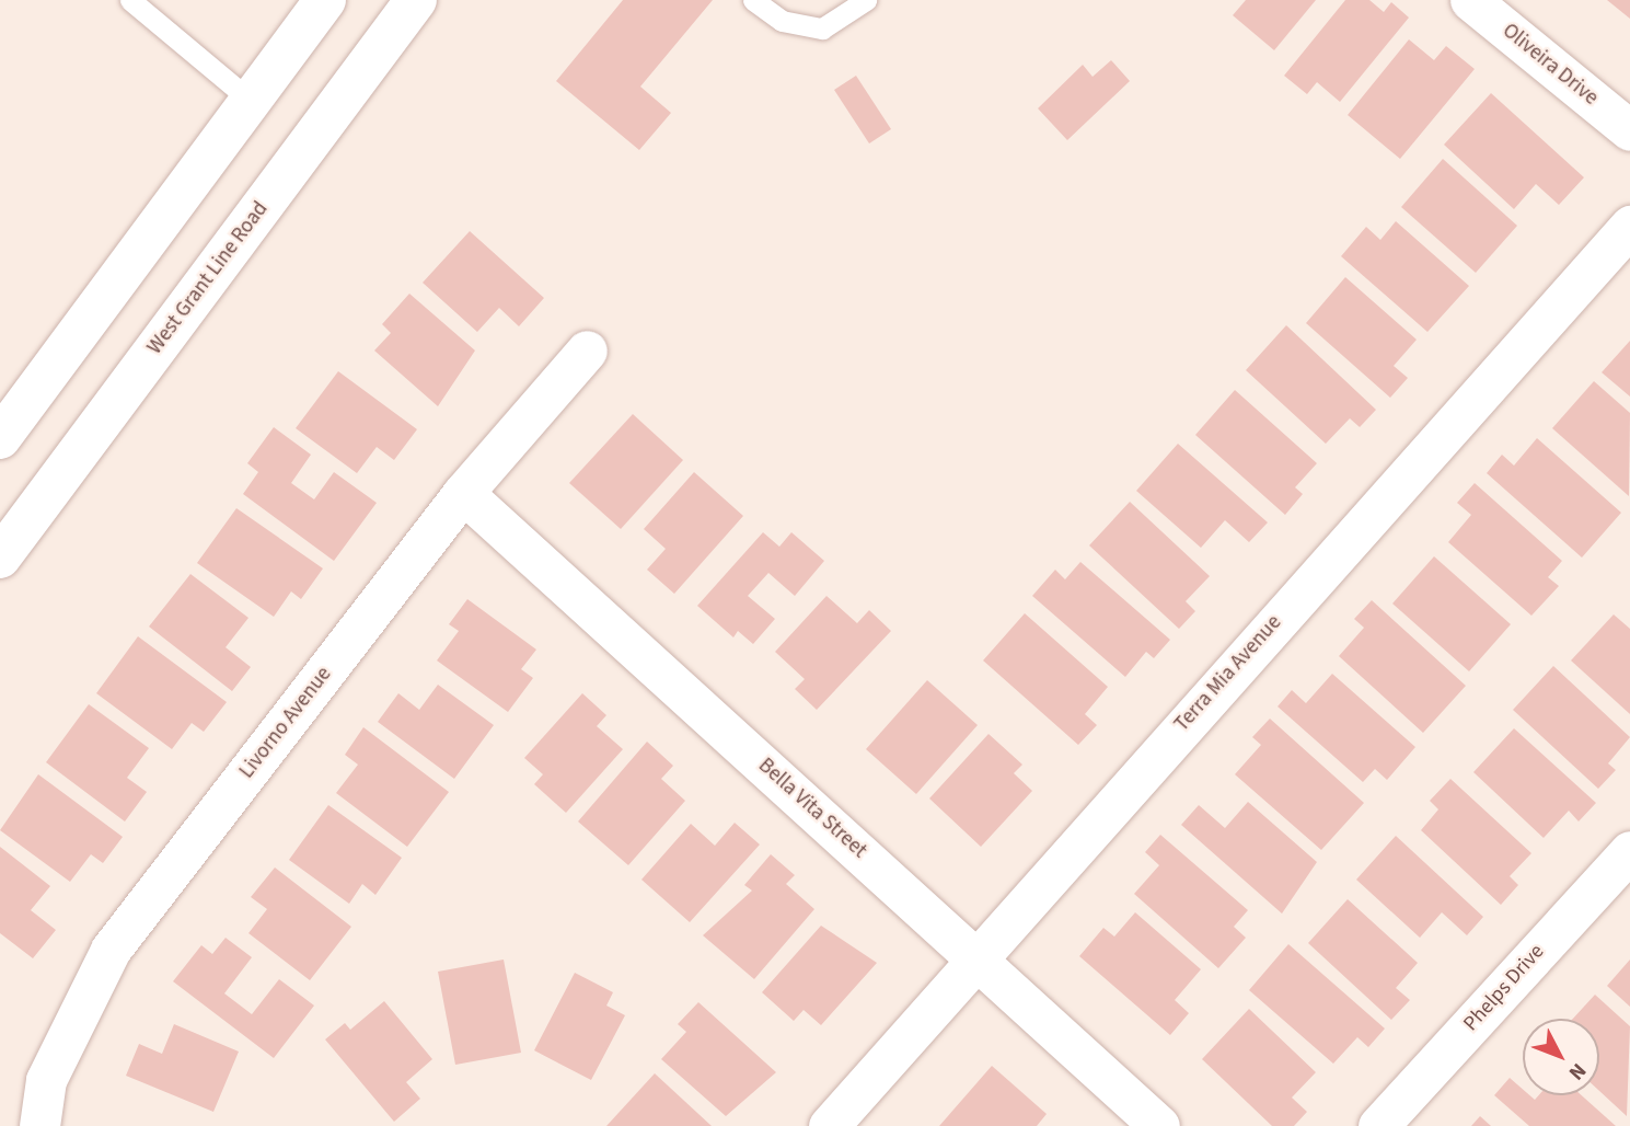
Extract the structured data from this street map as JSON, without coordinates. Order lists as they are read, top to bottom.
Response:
{
  "streets": {
    "main road": ["West Grant Line Road"],
    "street": [
      "Oliveira Drive",
      "Terra Mia Avenue",
      "Livorno Avenue",
      "Bella Vita Street",
      "Phelps Drive"
    ]
  },
  "crossings": [
    ["Terra Mia Avenue", "Bella Vita Street"],
    ["Livorno Avenue", "Bella Vita Street"]
  ],
  "north": "bottom right"
}
